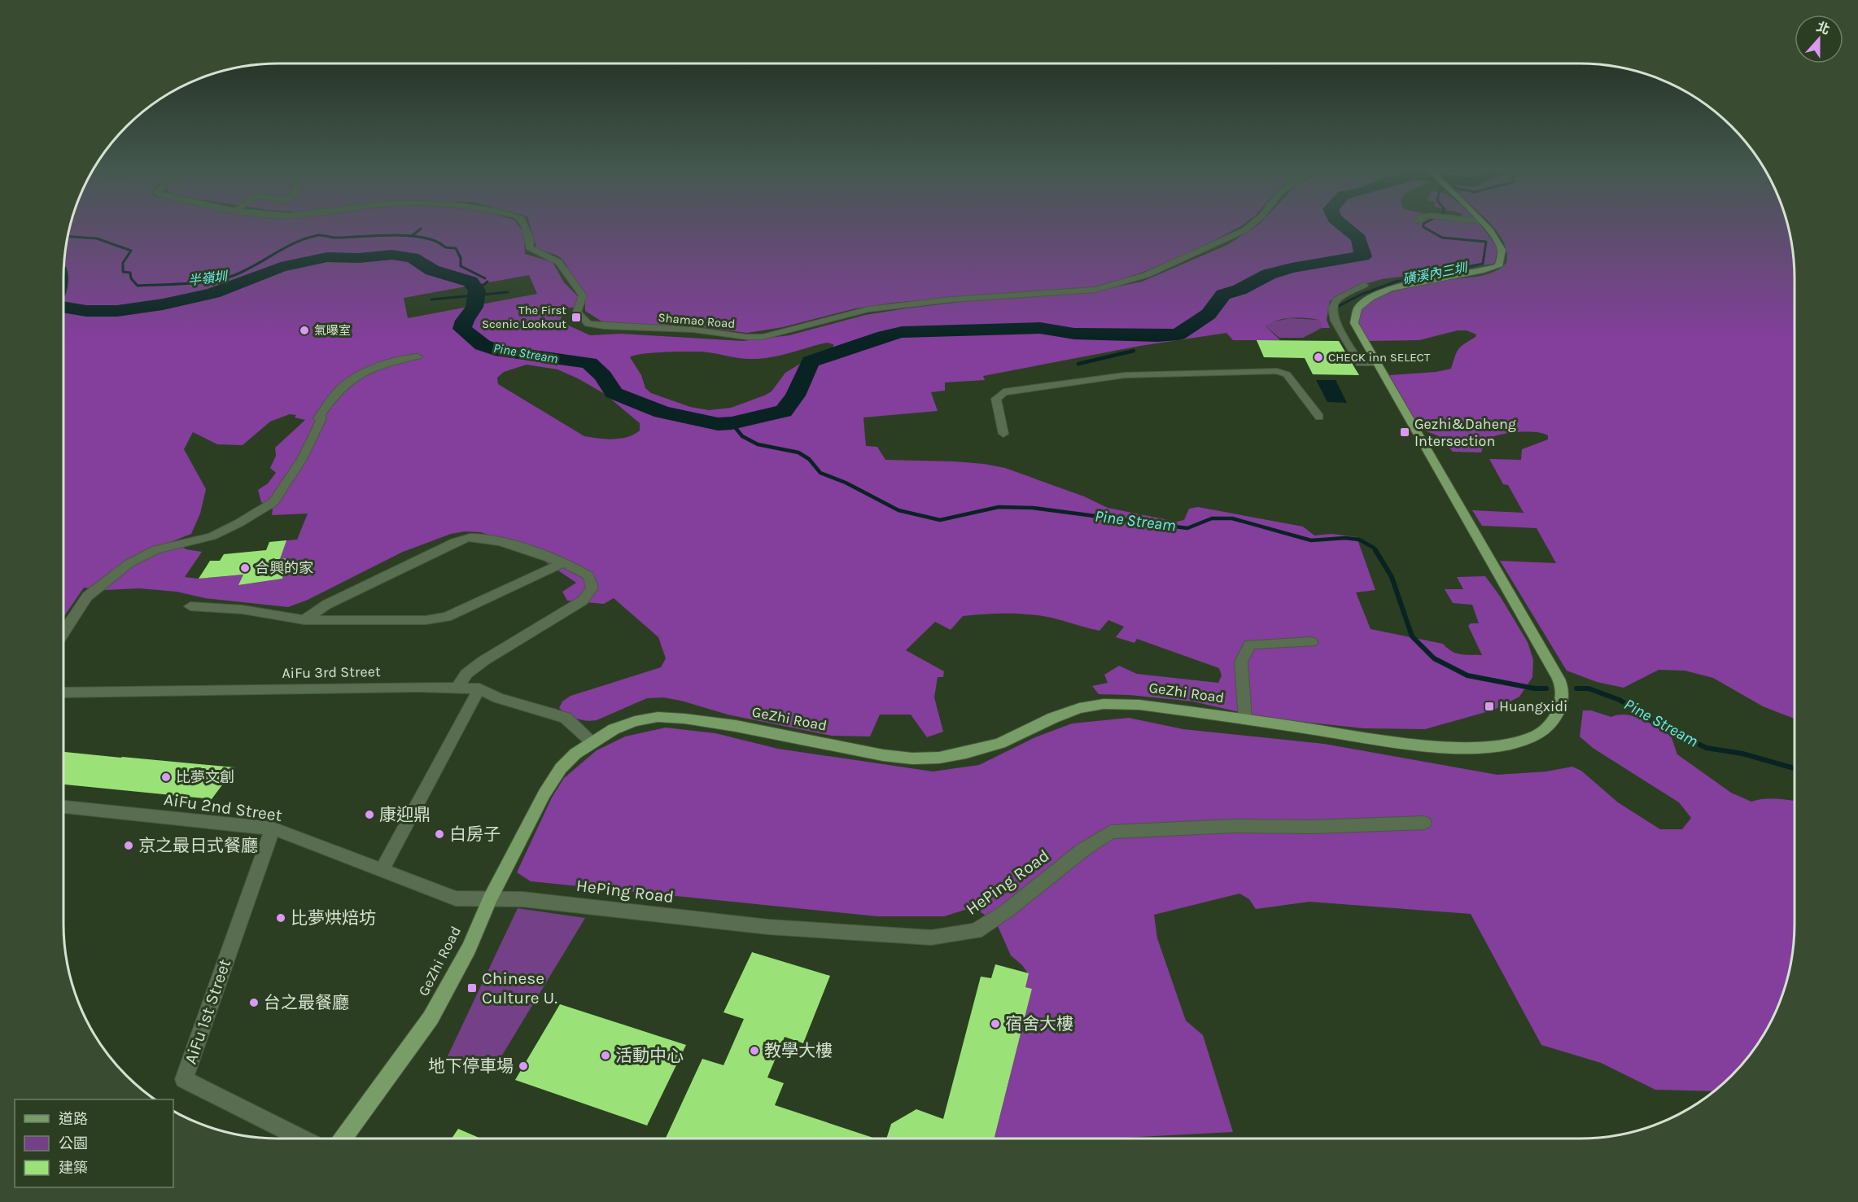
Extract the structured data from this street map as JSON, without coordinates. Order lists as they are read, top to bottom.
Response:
{
  "streets": {
    "main road": ["GeZhi Road"],
    "street": [
      "Shamao Road",
      "AiFu 3rd Street",
      "AiFu 2nd Street",
      "HePing Road",
      "AiFu 1st Street"
    ]
  },
  "crossings": [
    ["AiFu 3rd Street", "GeZhi Road"],
    ["GeZhi Road", "AiFu 2nd Street"],
    ["GeZhi Road", "HePing Road"],
    ["AiFu 2nd Street", "HePing Road"],
    ["AiFu 2nd Street", "AiFu 1st Street"]
  ],
  "water": ["磺溪內三圳", "半嶺圳", "Pine Stream"],
  "places": {
    "transit": [
      "The First Scenic Lookout",
      "Gezhi&Daheng Intersection",
      "Huangxidi",
      "Chinese Culture U."
    ],
    "other": [
      "氣曝室",
      "CHECK inn SELECT",
      "合興的家",
      "比夢文創",
      "康迎鼎",
      "白房子",
      "京之最日式餐廳",
      "比夢烘焙坊",
      "台之最餐廳",
      "宿舍大樓",
      "教學大樓",
      "活動中心",
      "地下停車場"
    ]
  },
  "legend": ["道路", "公園", "建築"],
  "north": "top"
}
